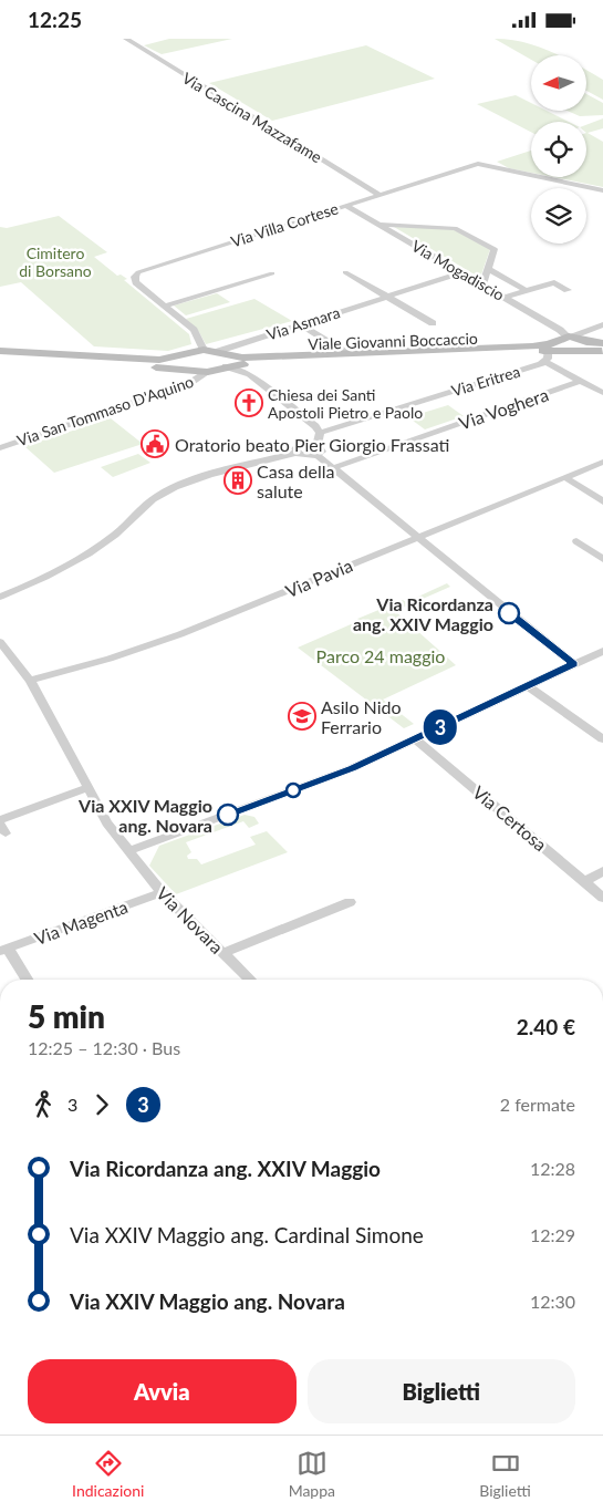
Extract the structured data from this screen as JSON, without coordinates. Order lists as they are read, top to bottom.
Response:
{
  "streets": {
    "street": [
      "Via Cascina Mazzafame",
      "Via Villa Cortese",
      "Via Mogadiscio",
      "Via Asmara",
      "Viale Giovanni Boccaccio",
      "Via Eritrea",
      "Via Voghera",
      "Via San Tommaso D'Aquino",
      "Via Pavia",
      "Via Certosa",
      "Via Novara",
      "Via Magenta"
    ]
  },
  "crossings": [
    ["Via Cascina Mazzafame", "Via Villa Cortese"],
    ["Via Villa Cortese", "Via Mogadiscio"],
    ["Via Villa Cortese", "Viale Giovanni Boccaccio"],
    ["Via Mogadiscio", "Via Asmara"],
    ["Via Mogadiscio", "Viale Giovanni Boccaccio"],
    ["Via Asmara", "Viale Giovanni Boccaccio"],
    ["Viale Giovanni Boccaccio", "Via Eritrea"],
    ["Viale Giovanni Boccaccio", "Via San Tommaso D'Aquino"],
    ["Via Pavia", "Via Novara"],
    ["Via Novara", "Via Magenta"]
  ],
  "parks": ["Cimitero di Borsano", "Parco 24 maggio"],
  "places": {
    "church": ["Chiesa dei Santi Apostoli Pietro e Paolo"],
    "public building": ["Oratorio beato Pier Giorgio Frassati"],
    "building": ["Casa della salute"],
    "other": ["Via Ricordanza ang. XXIV Maggio", "Via XXIV Maggio ang. Novara"],
    "school or university": ["Asilo Nido Ferrario"]
  },
  "lines": ["bus line 3"],
  "north": "left",
  "page": {
    "status": "12:25",
    "on_map": "3",
    "heading": ["5 min", "12:25 – 12:30 · Bus", "2.40 €"],
    "legs": ["3", "3", "2 fermate"],
    "list": [
      {
        "name": "Via Ricordanza ang. XXIV Maggio",
        "value": "12:28"
      },
      {
        "name": "Via XXIV Maggio ang. Cardinal Simone",
        "value": "12:29"
      },
      {
        "name": "Via XXIV Maggio ang. Novara",
        "value": "12:30"
      }
    ],
    "buttons": ["Avvia", "Biglietti"],
    "tabs": ["Indicazioni", "Mappa", "Biglietti"]
  }
}
